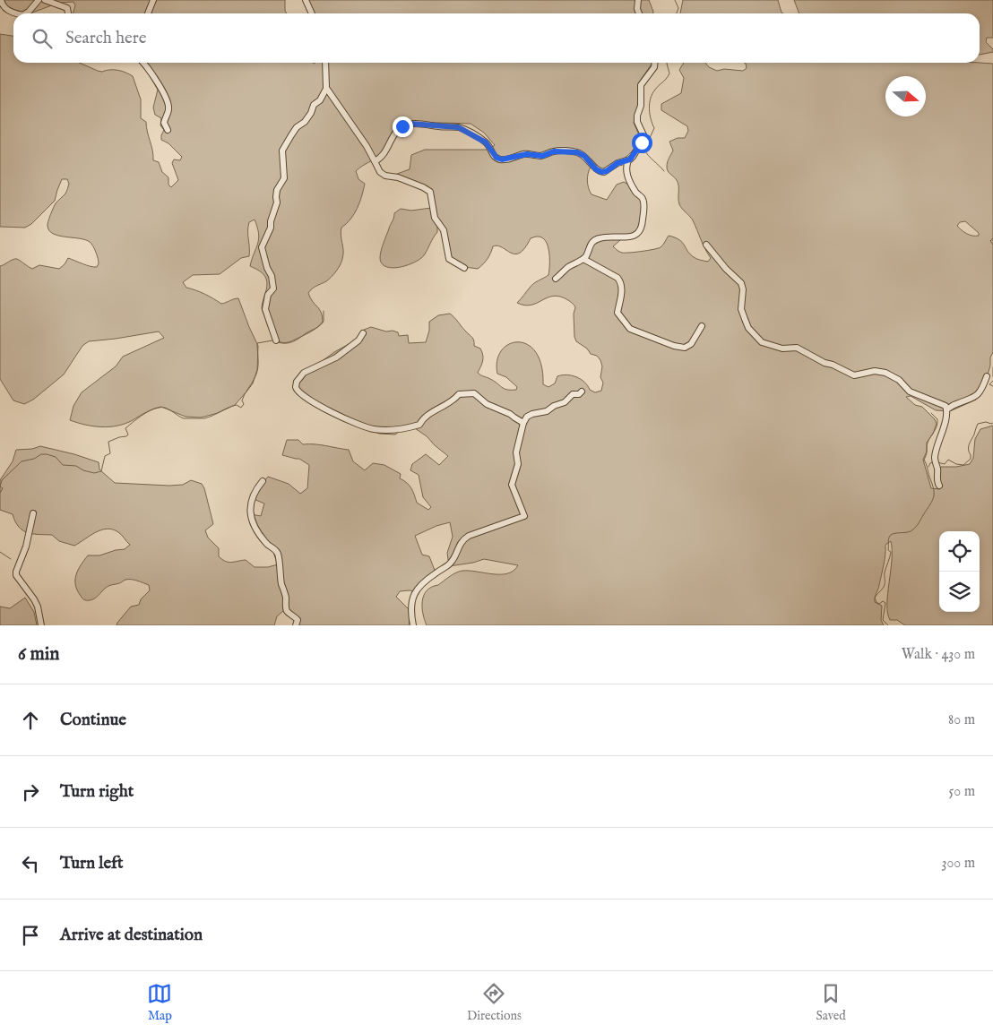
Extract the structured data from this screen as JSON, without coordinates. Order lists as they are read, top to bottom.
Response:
{
  "north": "right",
  "page": {
    "search": "Search here",
    "heading": ["6 min", "Walk · 430 m"],
    "list": [
      ["Continue", "80 m"],
      ["Turn right", "50 m"],
      ["Turn left", "300 m"],
      "Arrive at destination"
    ],
    "nav": ["Map", "Directions", "Saved"]
  }
}
